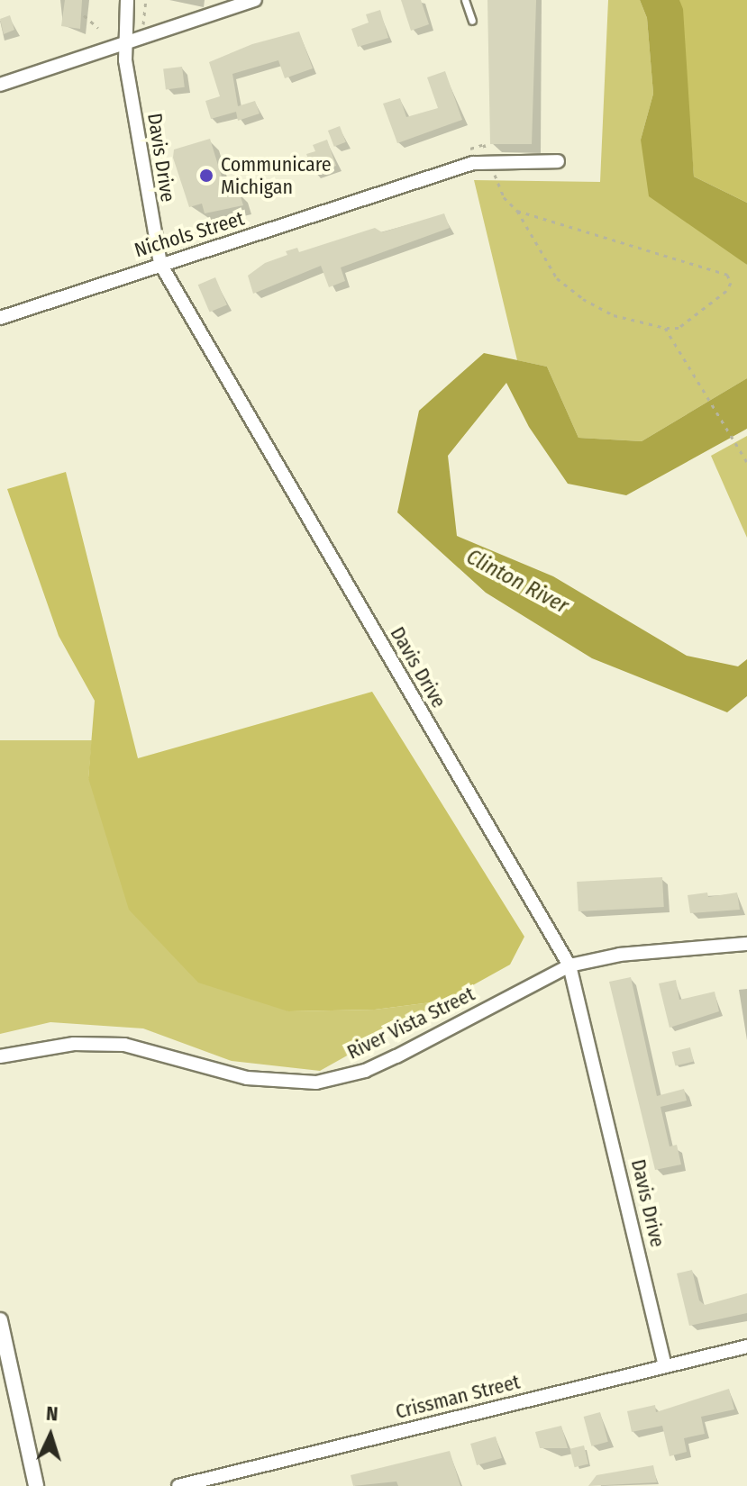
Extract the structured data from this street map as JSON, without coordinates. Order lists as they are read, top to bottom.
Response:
{
  "streets": {
    "street": [
      "Davis Drive",
      "Nichols Street",
      "River Vista Street",
      "Crissman Street"
    ]
  },
  "crossings": [
    ["Davis Drive", "Nichols Street"],
    ["Davis Drive", "River Vista Street"],
    ["Davis Drive", "Crissman Street"]
  ],
  "water": ["Clinton River"],
  "places": ["Communicare Michigan"],
  "north": "top"
}
